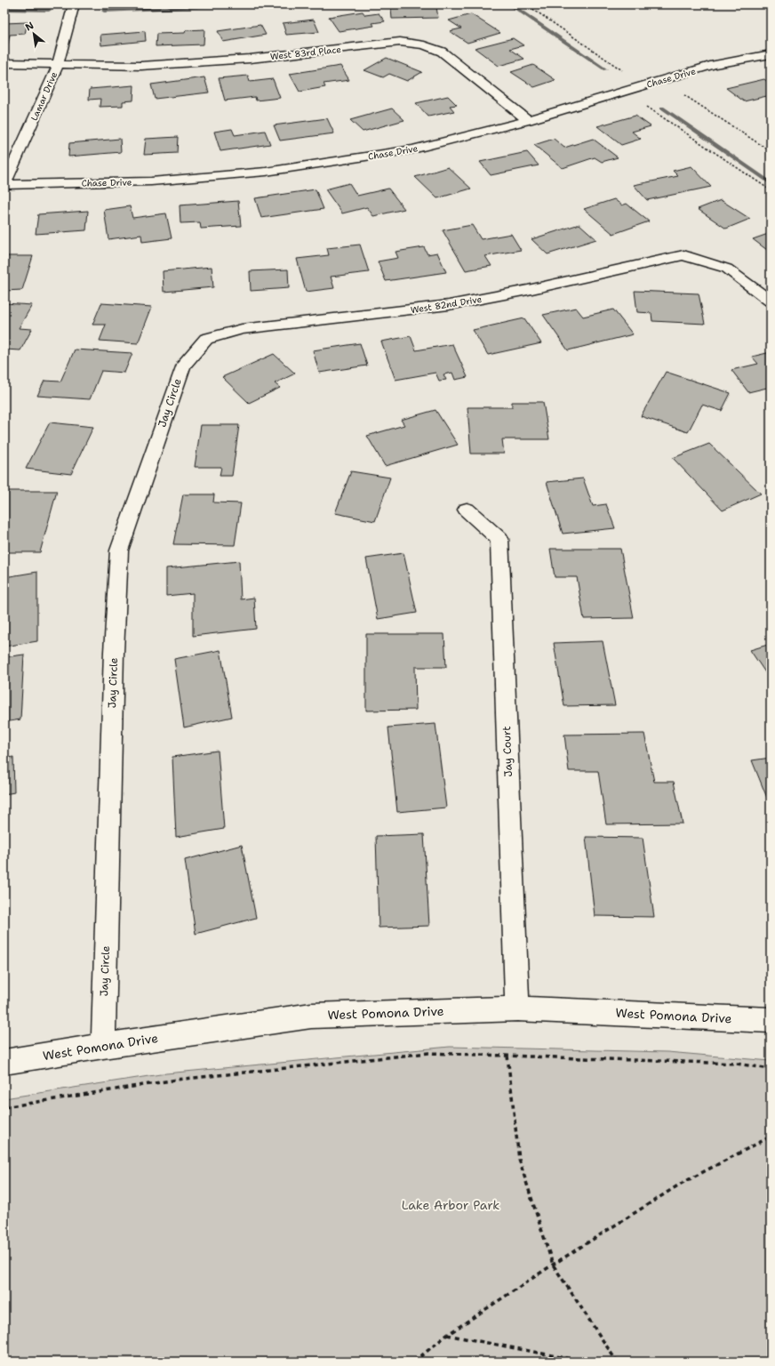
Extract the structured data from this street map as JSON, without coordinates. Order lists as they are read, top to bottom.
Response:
{
  "streets": {
    "street": [
      "West 83rd Place",
      "Chase Drive",
      "Lamar Drive",
      "West 82nd Drive",
      "Jay Circle",
      "Jay Court",
      "West Pomona Drive"
    ]
  },
  "crossings": [
    ["West 83rd Place", "Chase Drive"],
    ["West 83rd Place", "Lamar Drive"],
    ["Chase Drive", "Lamar Drive"],
    ["West 82nd Drive", "Jay Circle"],
    ["Jay Circle", "West Pomona Drive"],
    ["Jay Court", "West Pomona Drive"]
  ],
  "parks": ["Lake Arbor Park"],
  "north": "top left"
}
